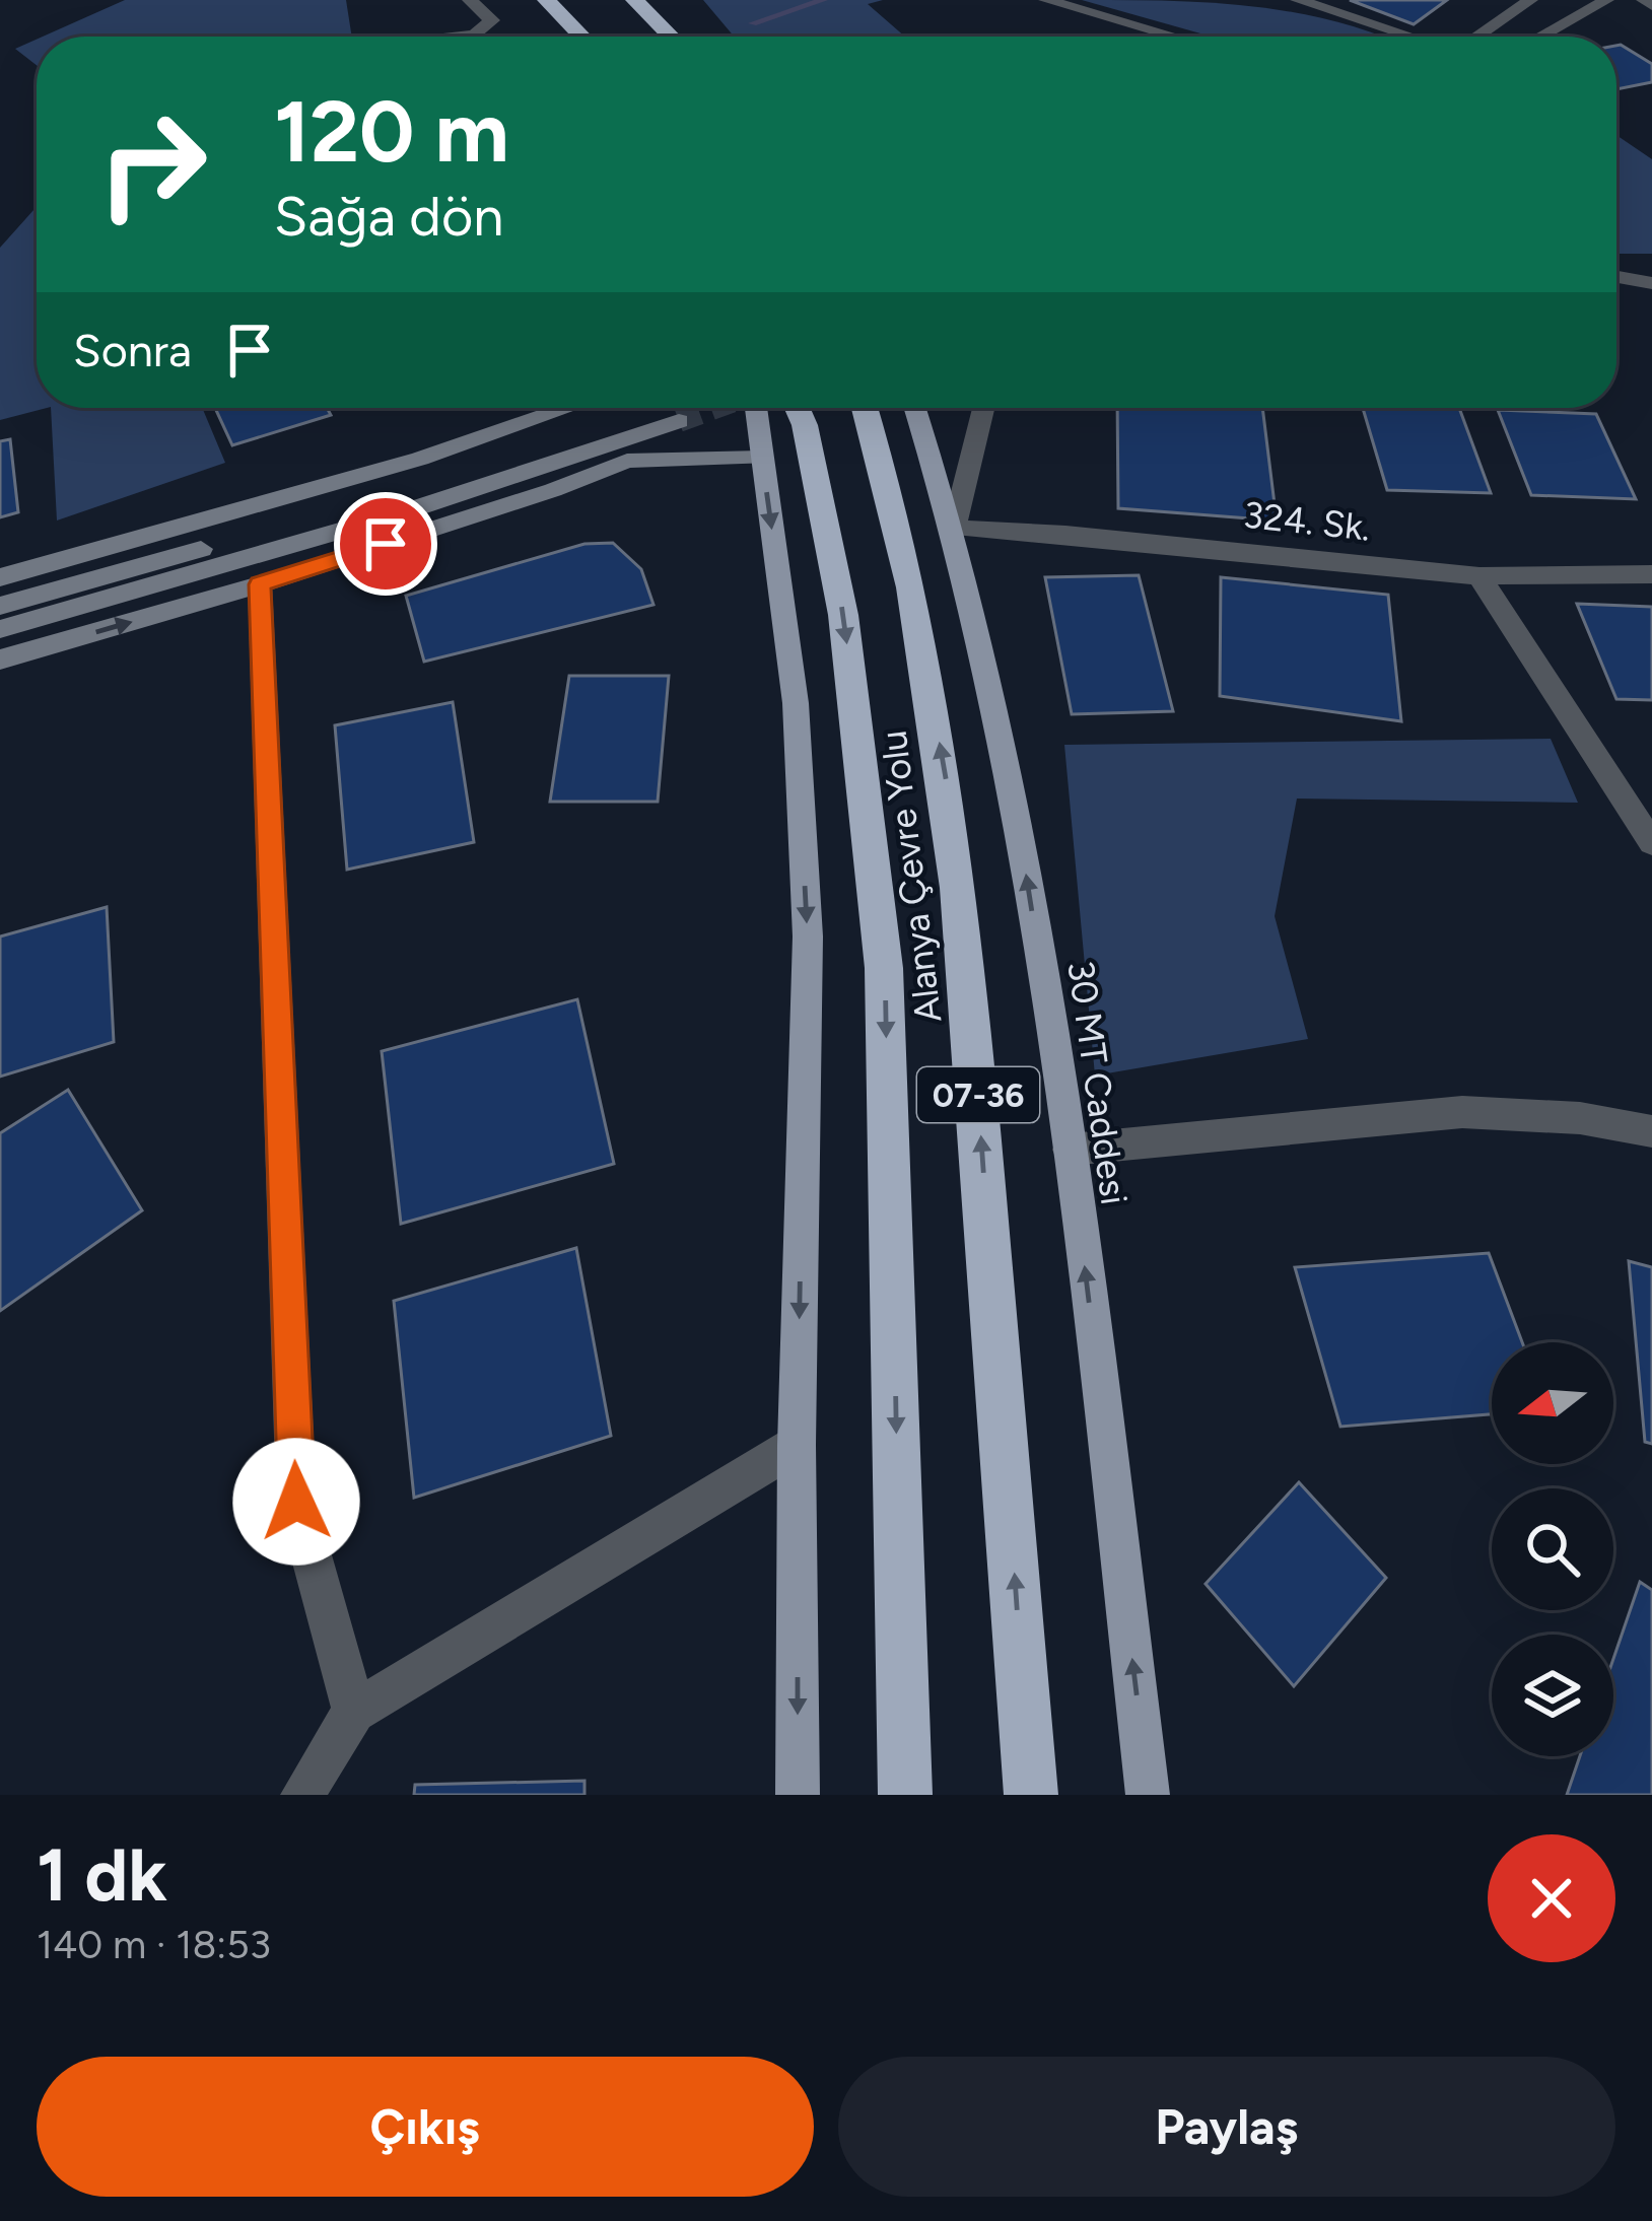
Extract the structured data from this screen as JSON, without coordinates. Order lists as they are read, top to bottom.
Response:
{
  "streets": {
    "highway": ["Alanya Çevre Yolu", "07-36"],
    "main road": ["30 MT Caddesi"],
    "street": ["324. Sk."]
  },
  "crossings": [
    ["324. Sk.", "30 MT Caddesi"]
  ],
  "north": "left",
  "page": {
    "turn": ["120 m", "Sağa dön"],
    "then": "Sonra",
    "heading": ["1 dk", "140 m · 18:53"],
    "buttons": ["Çıkış", "Paylaş"]
  }
}
